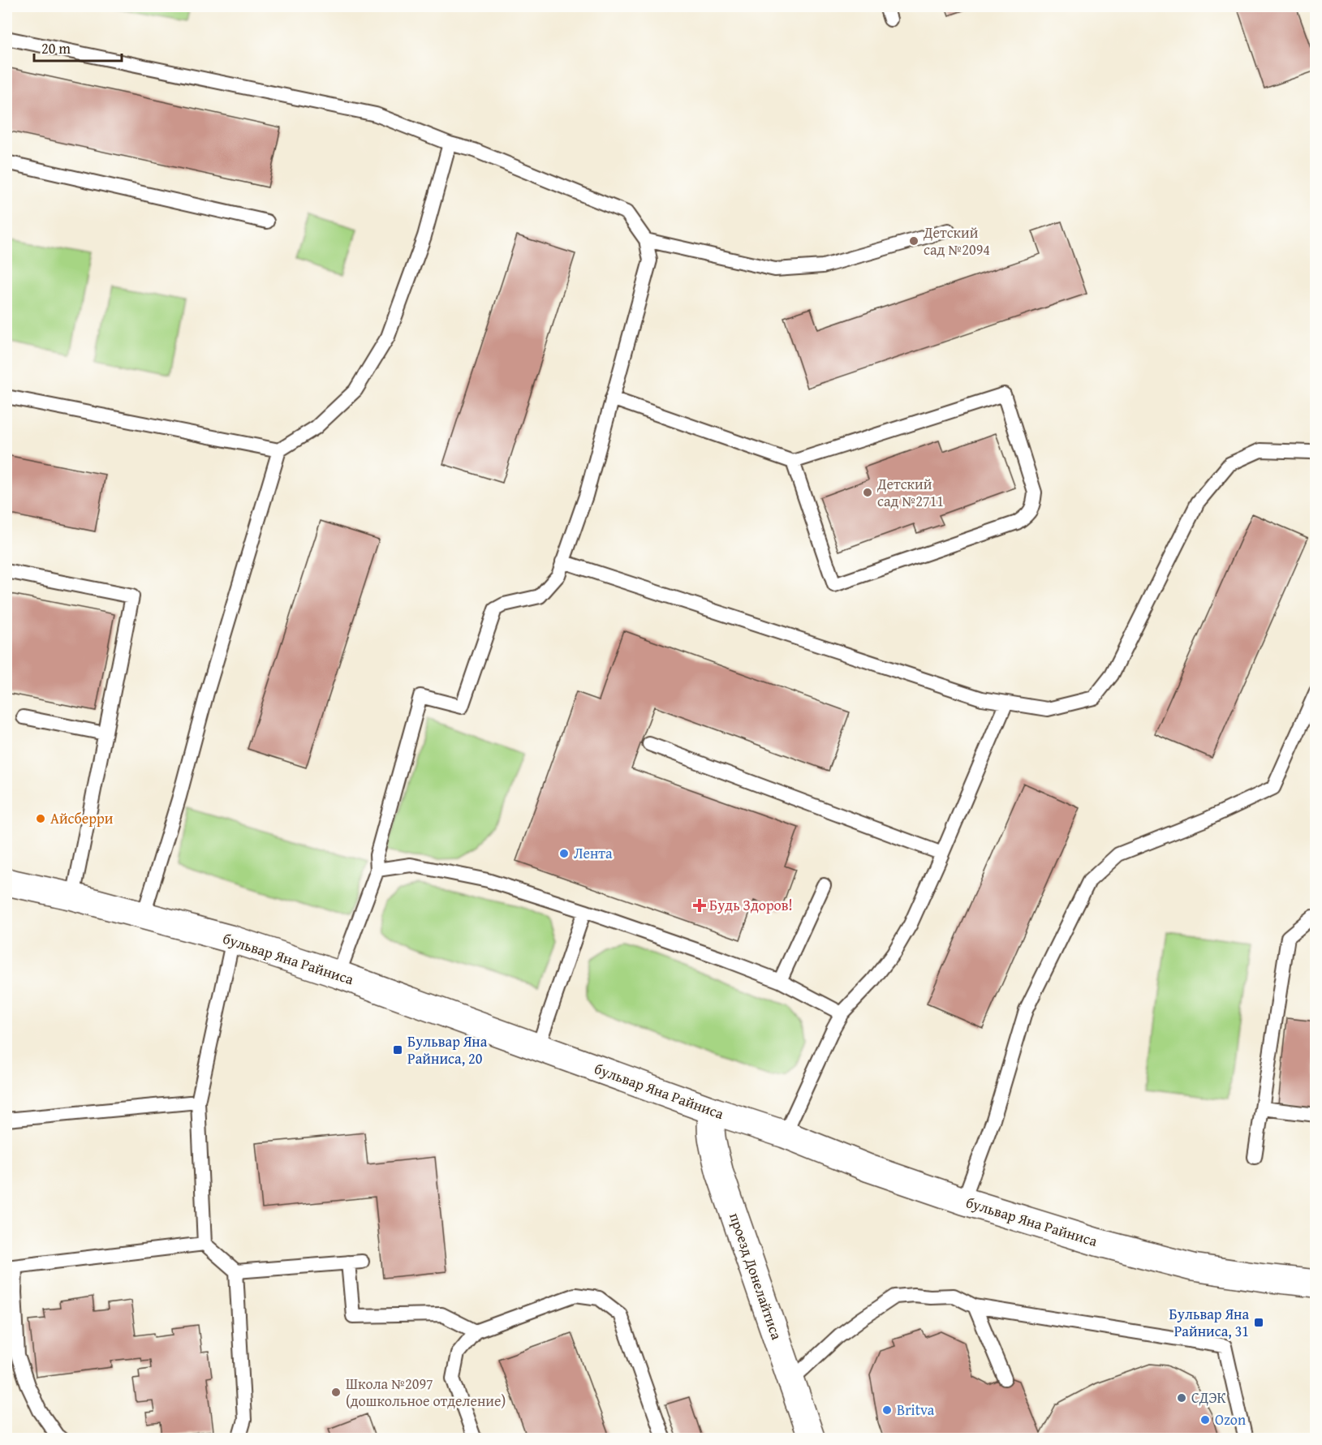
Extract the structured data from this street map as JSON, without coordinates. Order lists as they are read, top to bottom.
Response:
{
  "streets": {
    "main road": ["бульвар Яна Райниса", "проезд Донелайтиса"]
  },
  "crossings": [
    ["бульвар Яна Райниса", "проезд Донелайтиса"]
  ],
  "places": {
    "other": [
      "Детский сад №2094",
      "Детский сад №2711",
      "Айсберри",
      "Лента",
      "Школа №2097 (дошкольное отделение)",
      "СДЭК",
      "Britva",
      "Ozon"
    ],
    "health": ["Будь Здоров!"],
    "transit": ["Бульвар Яна Райниса, 20", "Бульвар Яна Райниса, 31"]
  },
  "scale_bar": "20 m"
}
